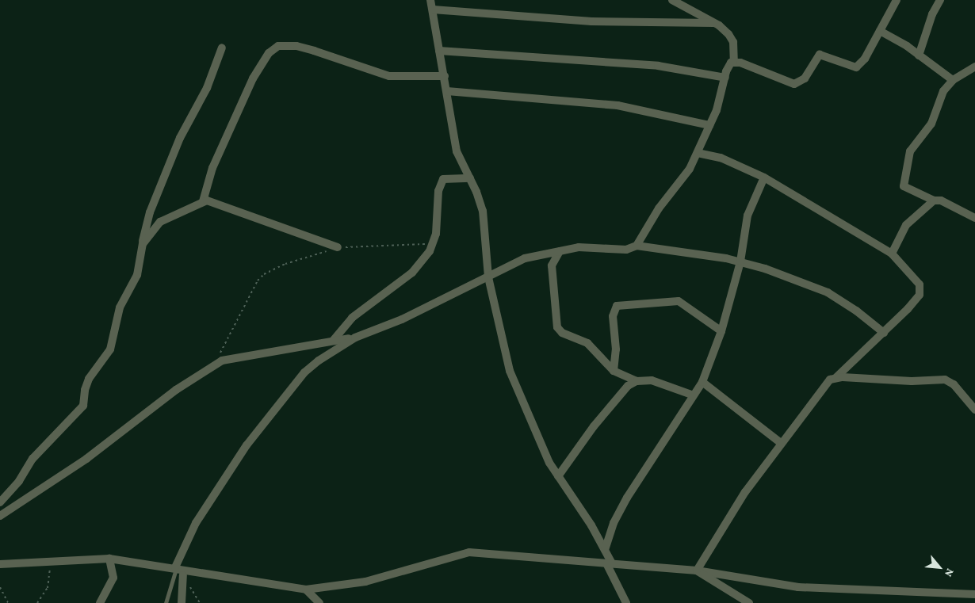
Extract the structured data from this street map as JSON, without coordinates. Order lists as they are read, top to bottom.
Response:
{
  "north": "bottom right"
}
